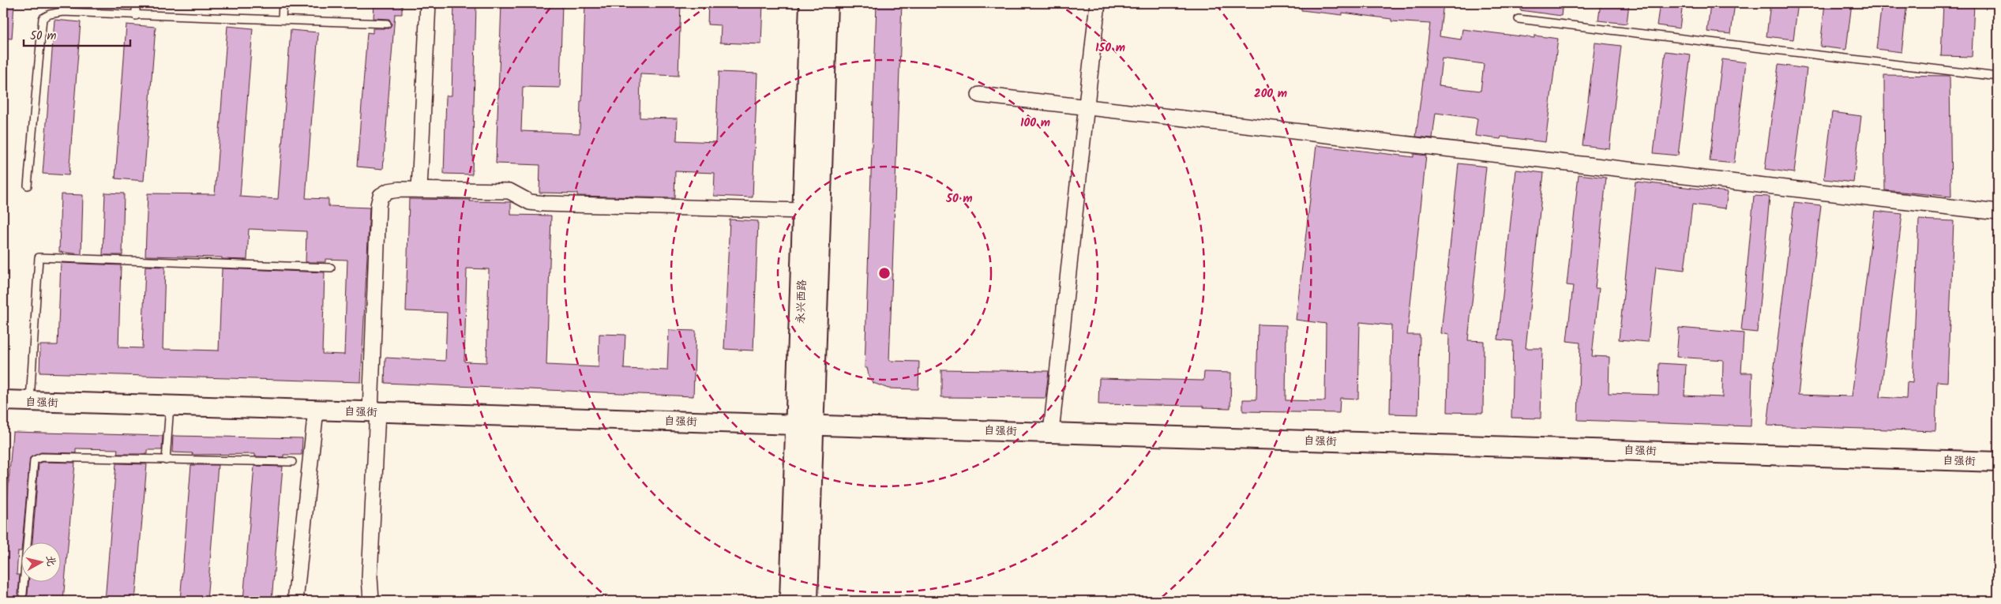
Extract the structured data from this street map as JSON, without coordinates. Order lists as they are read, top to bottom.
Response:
{
  "streets": {
    "main road": ["永兴西路"],
    "street": ["自强街"]
  },
  "crossings": [
    ["永兴西路", "自强街"]
  ],
  "scale_bar": "50 m",
  "north": "right",
  "rings": [
    "150 m",
    "200 m",
    "100 m",
    "50 m"
  ]
}
